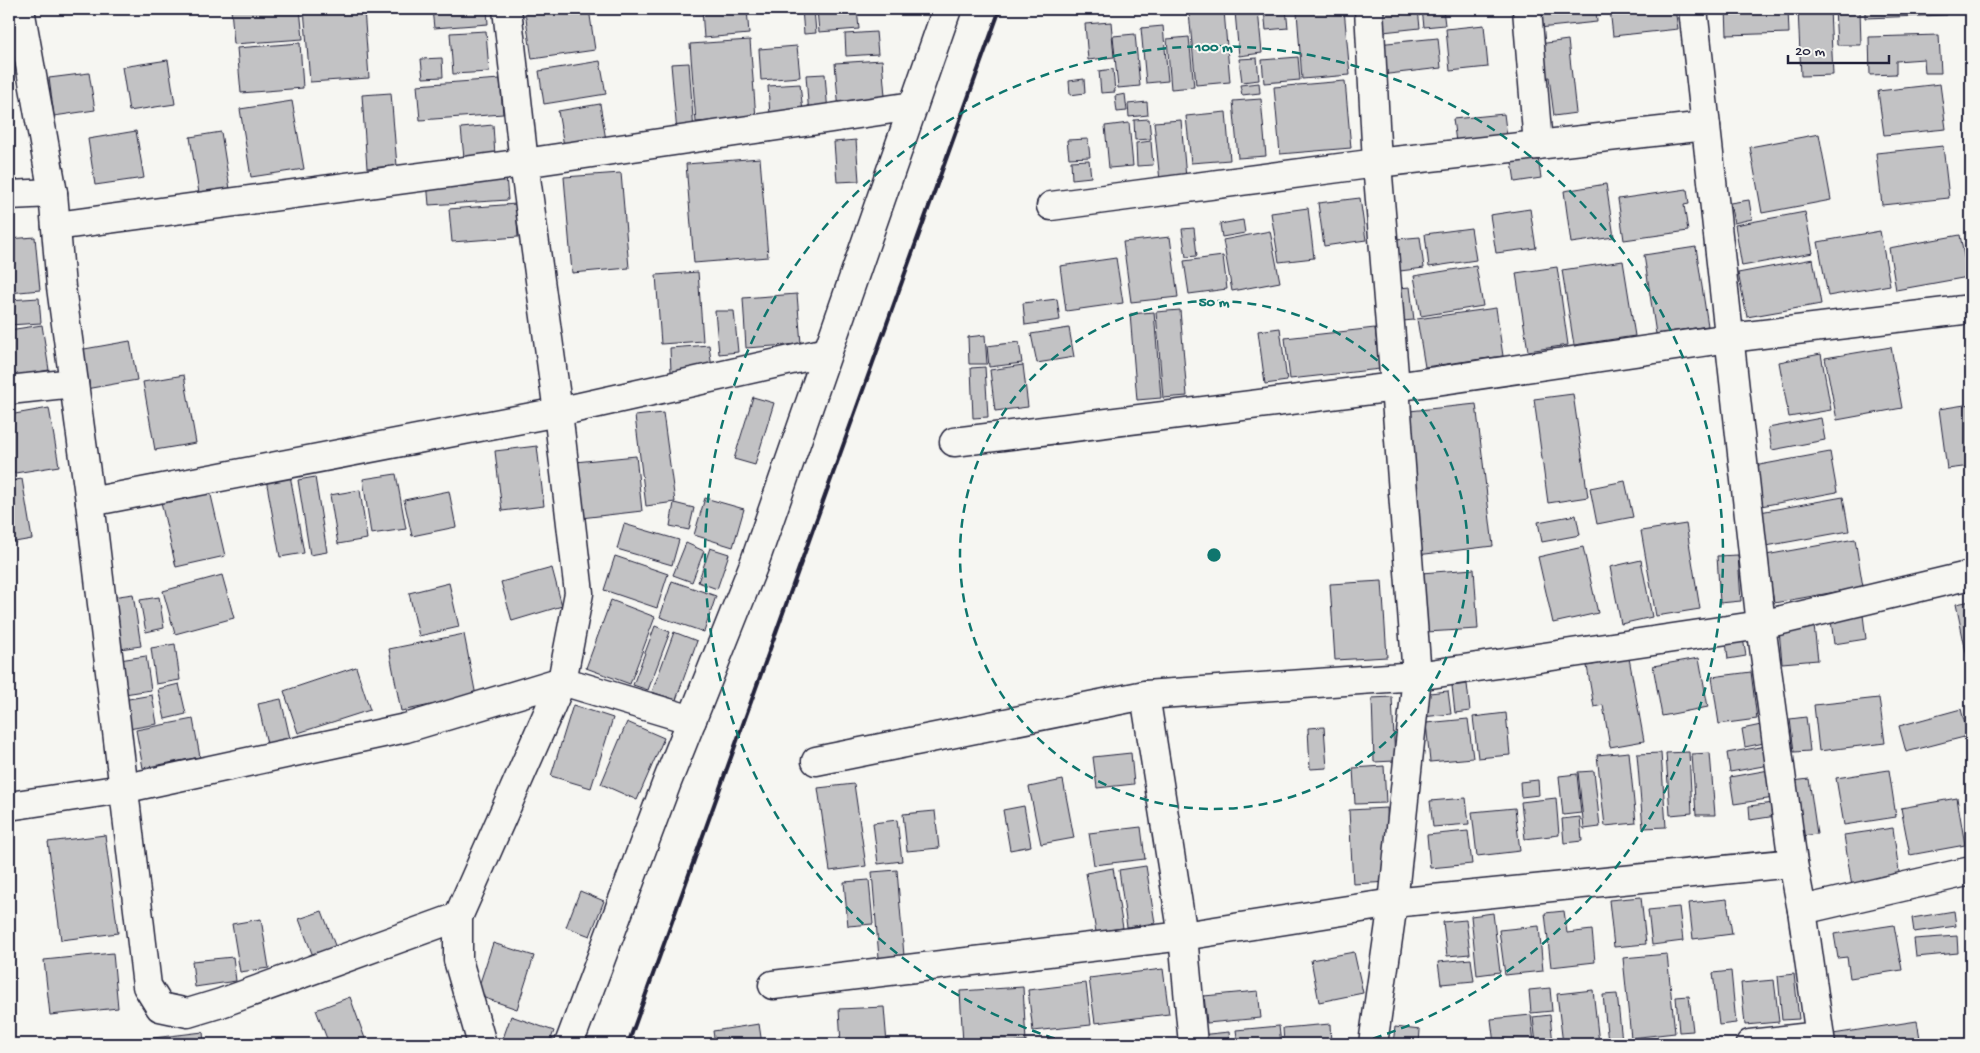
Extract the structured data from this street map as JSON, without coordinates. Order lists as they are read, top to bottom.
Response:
{
  "scale_bar": "20 m",
  "rings": ["100 m", "50 m"]
}
